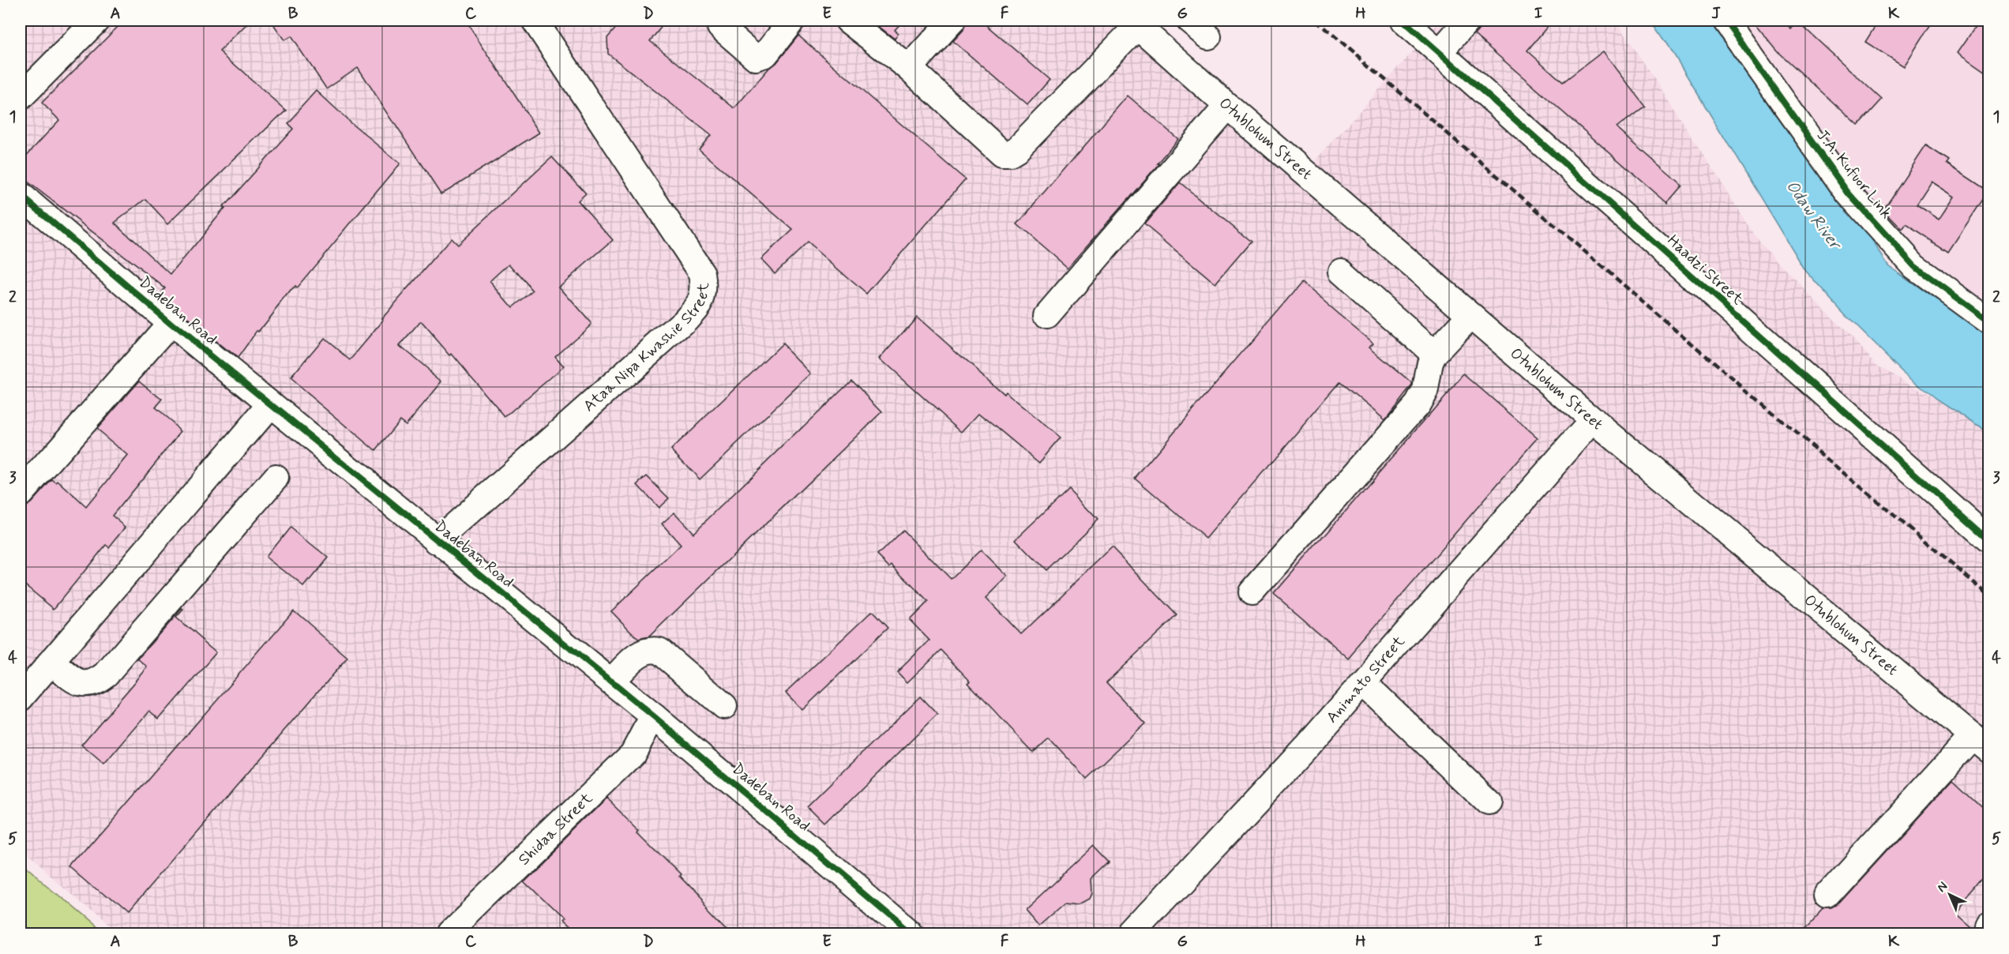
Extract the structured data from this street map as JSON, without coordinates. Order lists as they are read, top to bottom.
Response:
{
  "streets": {
    "street": [
      "Otublohum Street",
      "J.A. Kufuor Link",
      "Haadzi Street",
      "Dadeban Road",
      "Ataa Nipa Kwashie Street",
      "Animato Street",
      "Shidaa Street"
    ]
  },
  "crossings": [
    ["Otublohum Street", "Animato Street"],
    ["Dadeban Road", "Ataa Nipa Kwashie Street"],
    ["Dadeban Road", "Shidaa Street"]
  ],
  "water": ["Odaw River"],
  "north": "top left",
  "grid": {
    "columns": [
      "A",
      "B",
      "C",
      "D",
      "E",
      "F",
      "G",
      "H",
      "I",
      "J",
      "K"
    ],
    "rows": [
      "1",
      "2",
      "3",
      "4",
      "5"
    ]
  }
}
